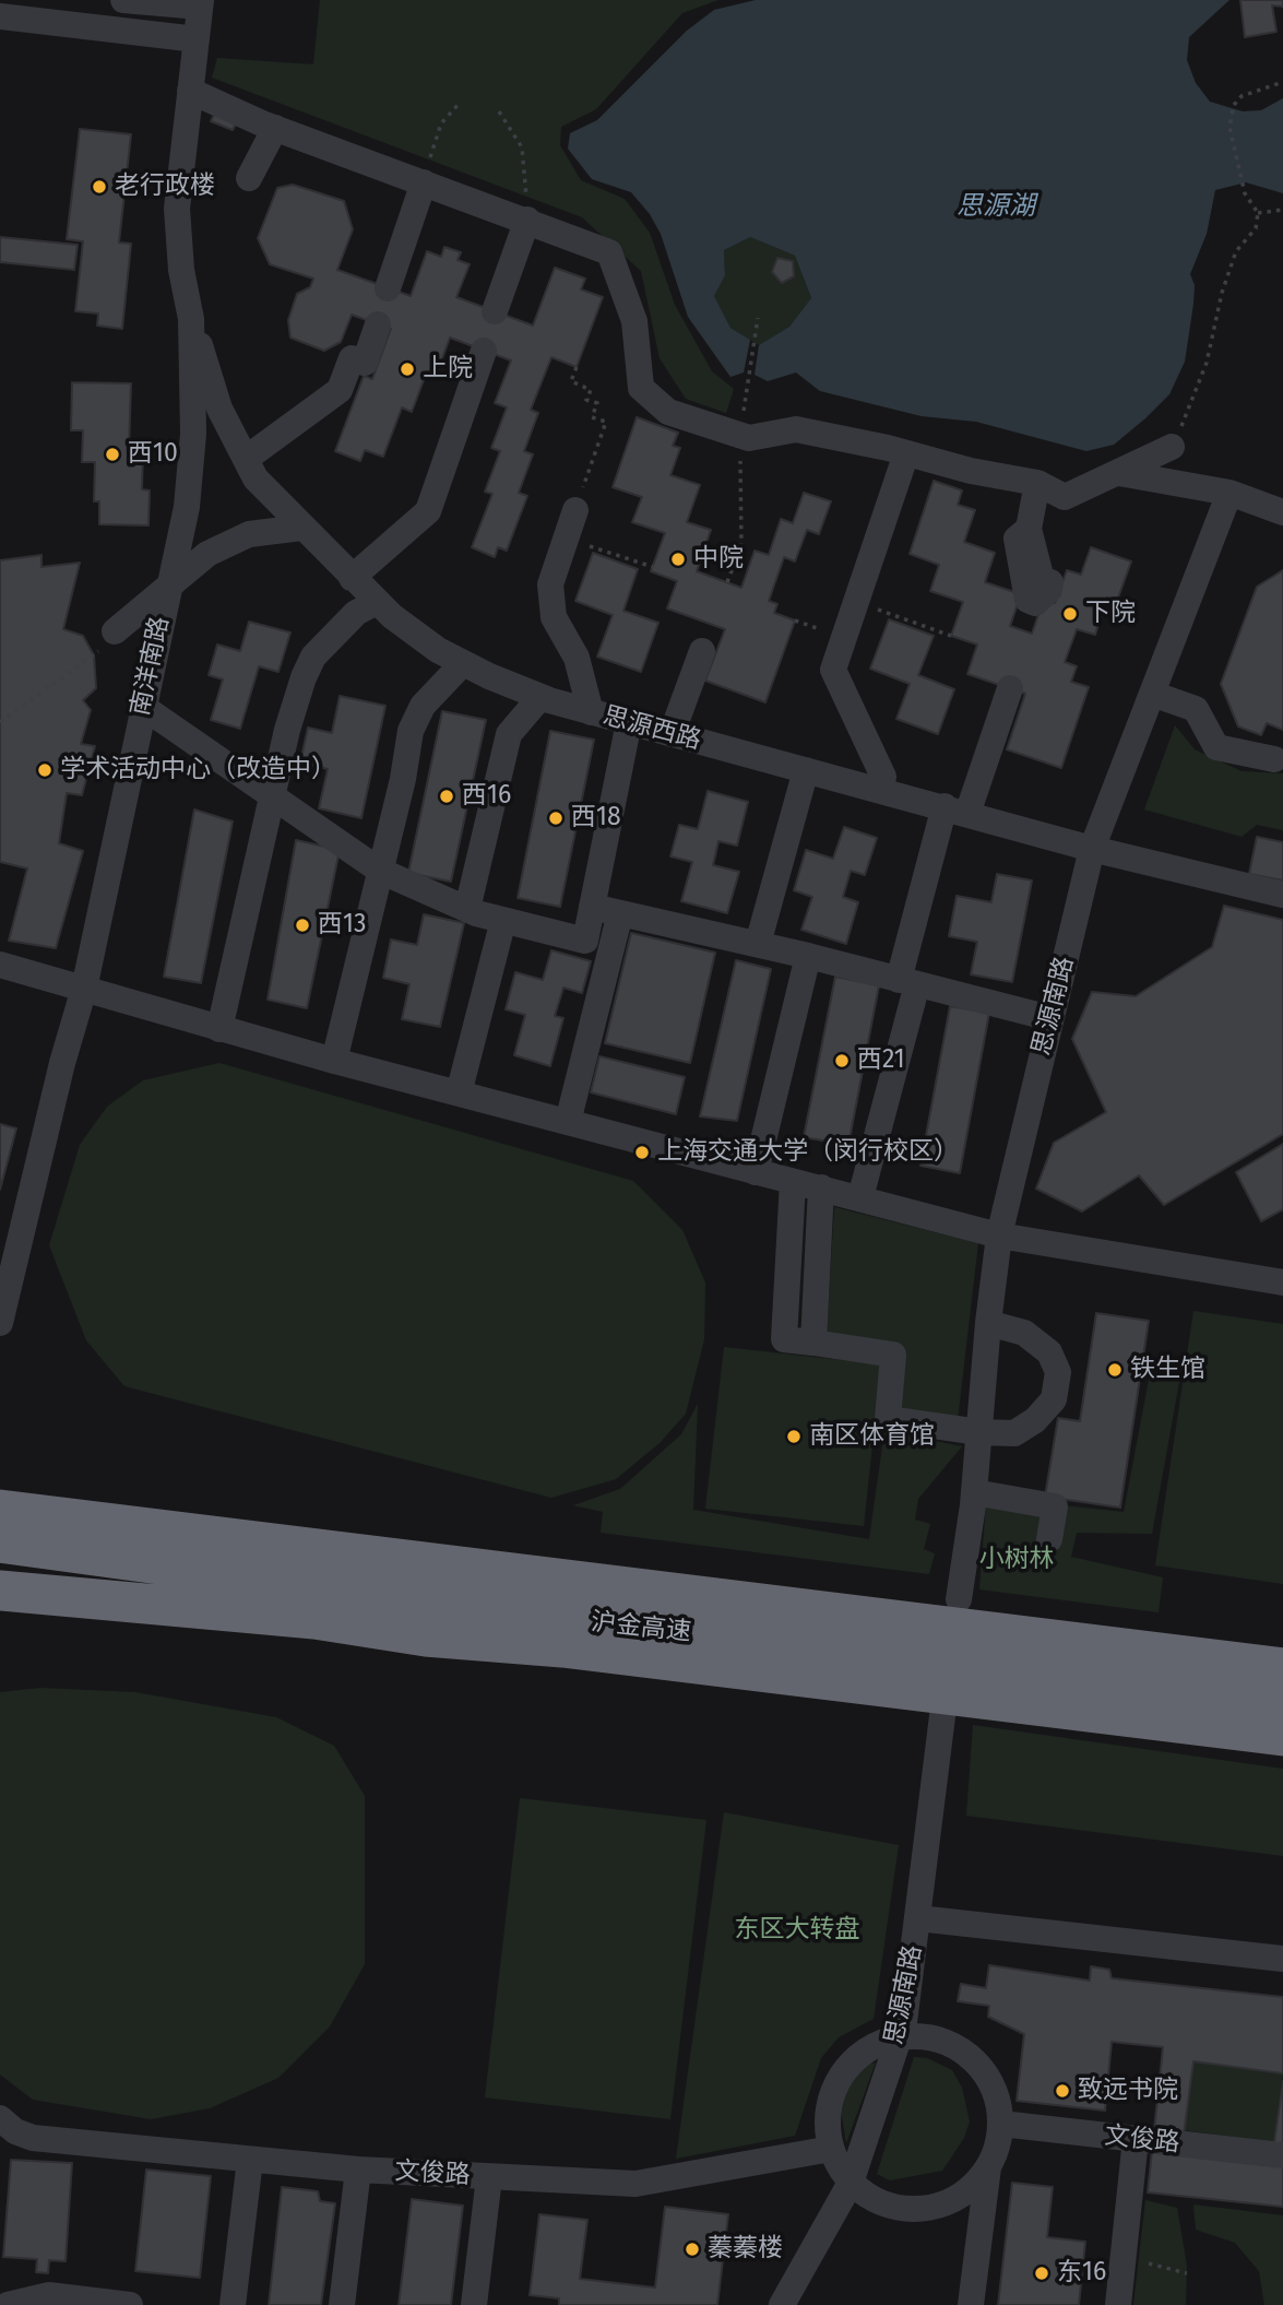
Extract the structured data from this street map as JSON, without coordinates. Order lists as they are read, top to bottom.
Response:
{
  "streets": {
    "highway": ["沪金高速"],
    "lane": [
      "南洋南路",
      "思源西路",
      "思源南路",
      "文俊路"
    ]
  },
  "crossings": [
    ["南洋南路", "思源西路"],
    ["思源西路", "思源南路"],
    ["思源南路", "文俊路"]
  ],
  "water": ["思源湖"],
  "parks": ["小树林", "东区大转盘"],
  "places": [
    "老行政楼",
    "上院",
    "西10",
    "中院",
    "下院",
    "学术活动中心（改造中）",
    "西16",
    "西18",
    "西13",
    "西21",
    "上海交通大学（闵行校区）",
    "铁生馆",
    "南区体育馆",
    "致远书院",
    "蓁蓁楼",
    "东16"
  ]
}
